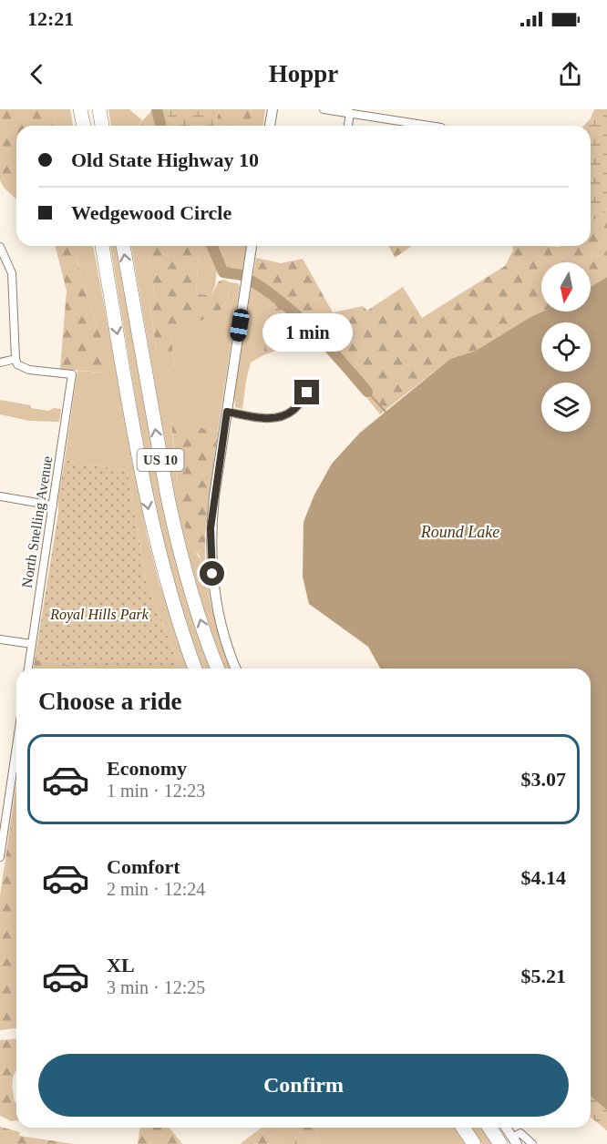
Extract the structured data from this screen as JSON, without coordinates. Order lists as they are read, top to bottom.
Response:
{
  "streets": {
    "highway": ["US 10"],
    "street": ["North Snelling Avenue"]
  },
  "water": ["Round Lake"],
  "parks": ["Royal Hills Park"],
  "north": "bottom",
  "page": {
    "status": "12:21",
    "header": "Hoppr",
    "banner": ["Old State Highway 10", "Wedgewood Circle"],
    "bubble": "1 min",
    "heading": "Choose a ride",
    "list": [
      {
        "name": "Economy",
        "note": "1 min · 12:23",
        "value": "$3.07"
      },
      {
        "name": "Comfort",
        "note": "2 min · 12:24",
        "value": "$4.14"
      },
      {
        "name": "XL",
        "note": "3 min · 12:25",
        "value": "$5.21"
      }
    ],
    "buttons": "Confirm"
  }
}
